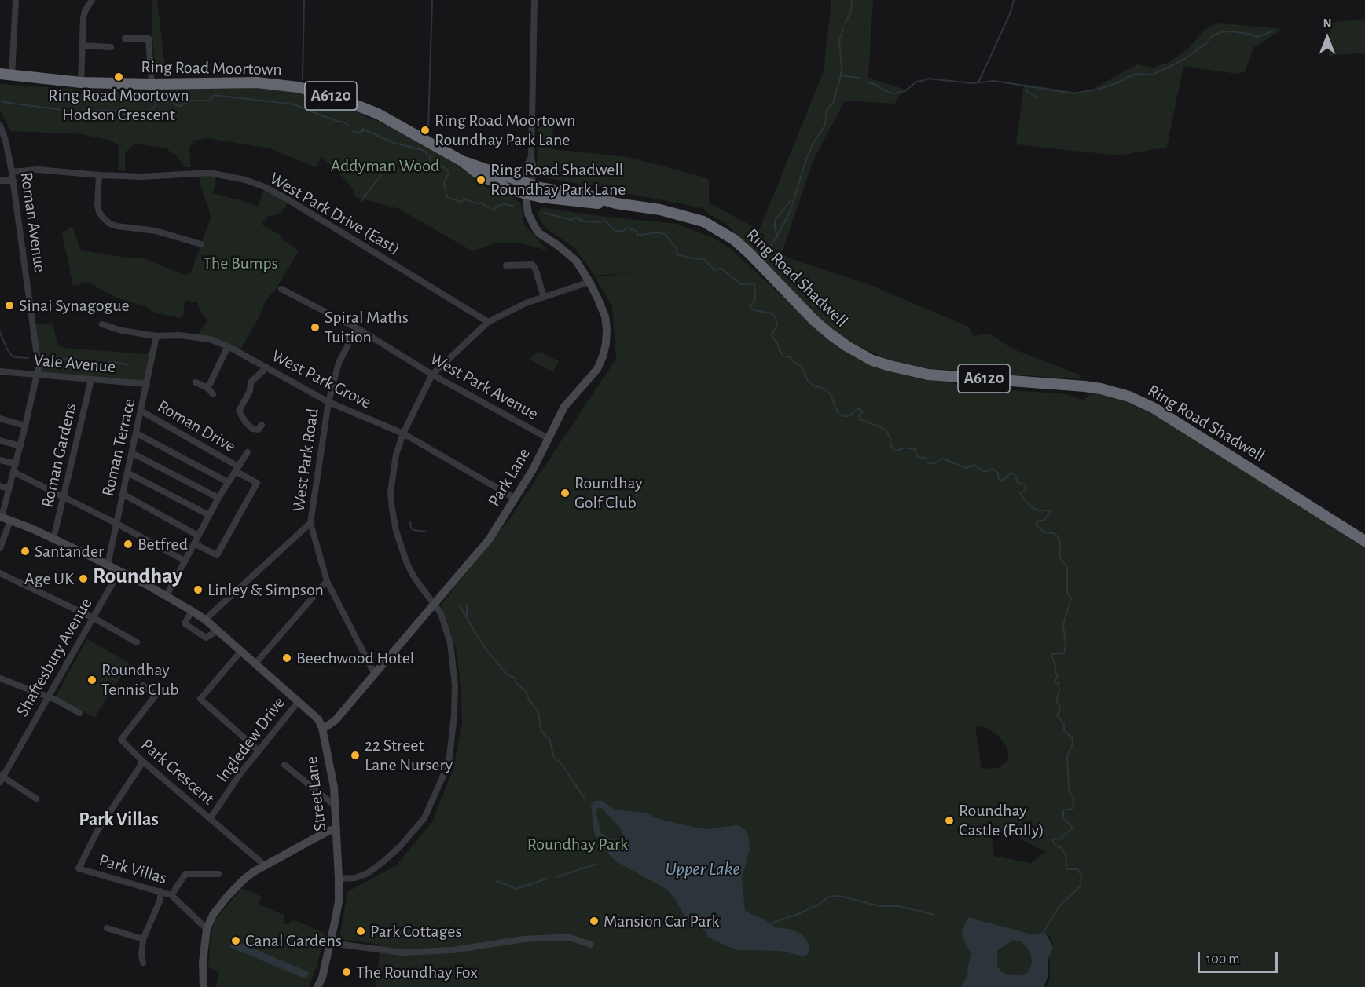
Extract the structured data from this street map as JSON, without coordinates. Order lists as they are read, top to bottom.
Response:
{
  "streets": {
    "highway": ["Ring Road Moortown", "A6120", "Ring Road Shadwell"],
    "street": [
      "West Park Drive (East)",
      "Roman Avenue",
      "Vale Avenue",
      "West Park Grove",
      "West Park Avenue",
      "Roman Drive",
      "Roman Terrace",
      "Roman Gardens",
      "West Park Road",
      "Park Lane",
      "Shaftesbury Avenue",
      "Ingledew Drive",
      "Park Crescent",
      "Street Lane",
      "Park Villas"
    ]
  },
  "crossings": [
    ["Ring Road Moortown", "Ring Road Shadwell"],
    ["Ring Road Moortown", "Park Lane"],
    ["West Park Drive (East)", "Roman Avenue"],
    ["Roman Avenue", "Vale Avenue"],
    ["Roman Avenue", "Street Lane"],
    ["Ring Road Shadwell", "Park Lane"],
    ["Vale Avenue", "Roman Terrace"],
    ["Vale Avenue", "Roman Gardens"],
    ["West Park Grove", "Roman Terrace"],
    ["West Park Grove", "West Park Road"],
    ["West Park Grove", "Park Lane"],
    ["West Park Avenue", "West Park Road"],
    ["West Park Avenue", "Park Lane"],
    ["Roman Drive", "Roman Terrace"],
    ["Roman Terrace", "Street Lane"],
    ["Roman Gardens", "Street Lane"],
    ["West Park Road", "Park Lane"],
    ["Park Lane", "Street Lane"],
    ["Shaftesbury Avenue", "Street Lane"],
    ["Ingledew Drive", "Park Crescent"],
    ["Ingledew Drive", "Street Lane"],
    ["Park Crescent", "Park Villas"]
  ],
  "districts": ["Roundhay", "Park Villas"],
  "water": ["Upper Lake"],
  "parks": ["Addyman Wood", "The Bumps", "Roundhay Park"],
  "places": [
    "Ring Road Moortown Hodson Crescent",
    "Ring Road Moortown Roundhay Park Lane",
    "Ring Road Shadwell Roundhay Park Lane",
    "Sinai Synagogue",
    "Spiral Maths Tuition",
    "Roundhay Golf Club",
    "Betfred",
    "Santander",
    "Age UK",
    "Linley & Simpson",
    "Beechwood Hotel",
    "Roundhay Tennis Club",
    "22 Street Lane Nursery",
    "Roundhay Castle (Folly)",
    "Mansion Car Park",
    "Park Cottages",
    "Canal Gardens",
    "The Roundhay Fox"
  ],
  "scale_bar": "100 m",
  "north": "top"
}
